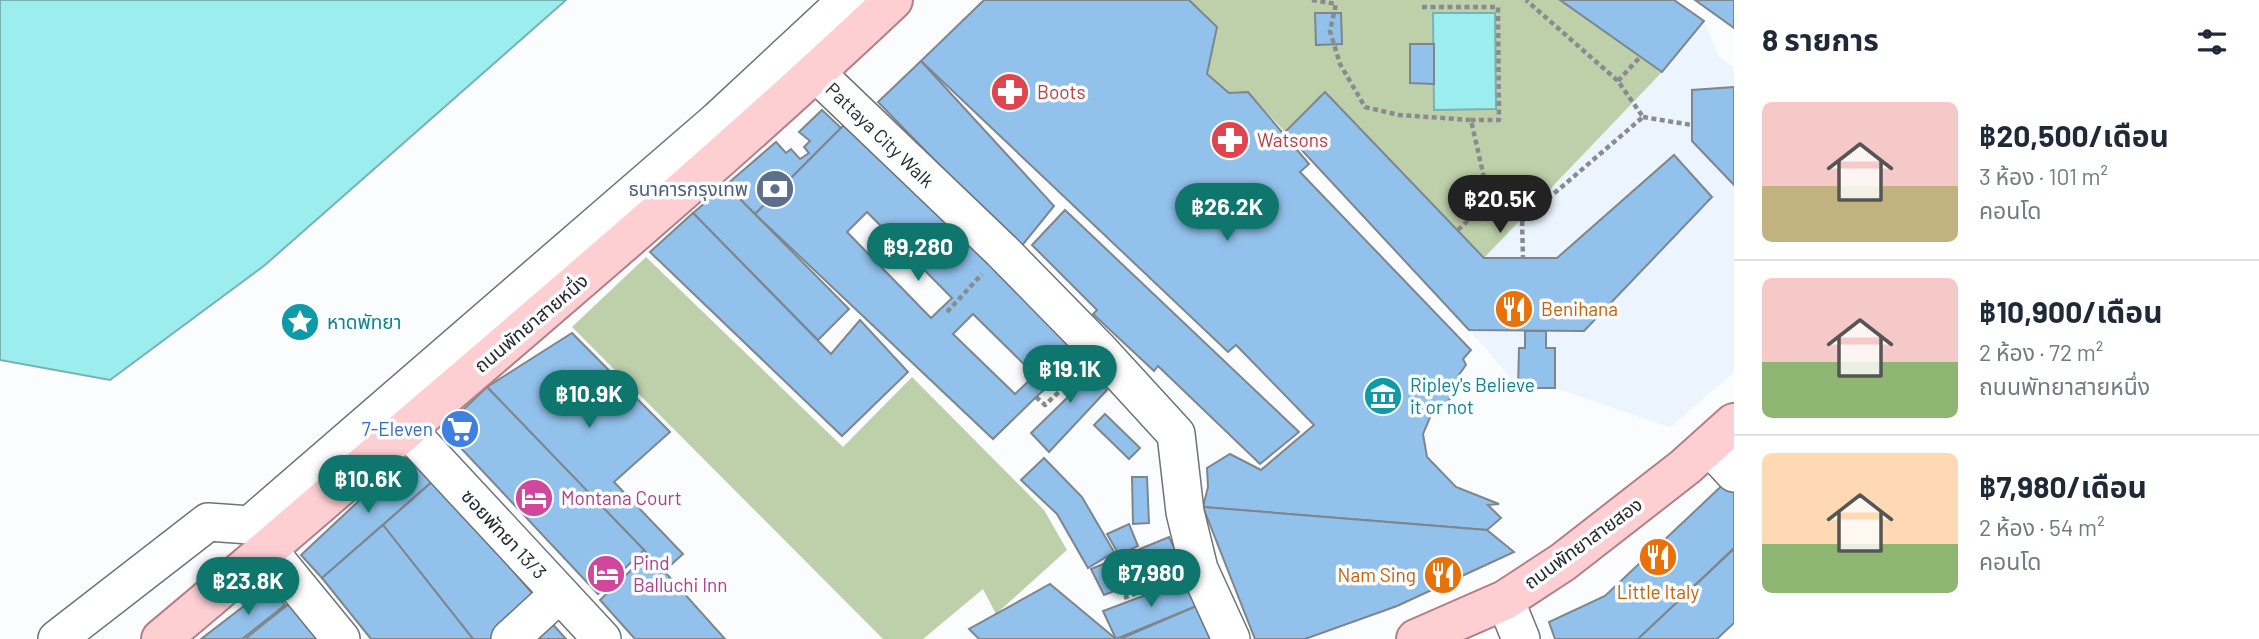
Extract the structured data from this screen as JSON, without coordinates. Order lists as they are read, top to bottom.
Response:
{
  "streets": {
    "main road": ["ถนนพัทยาสายหนึ่ง", "ถนนพัทยาสายสอง"],
    "street": ["Pattaya City Walk", "ซอยพัทยา 13/3"]
  },
  "crossings": [
    ["Pattaya City Walk", "ถนนพัทยาสายหนึ่ง"],
    ["ถนนพัทยาสายหนึ่ง", "ซอยพัทยา 13/3"]
  ],
  "places": {
    "pharmacy": ["Boots", "Watsons"],
    "bank": ["ธนาคารกรุงเทพ"],
    "restaurant": ["Benihana", "Little Italy", "Nam Sing"],
    "place": ["หาดพัทยา"],
    "museum": ["Ripley's Believe it or not"],
    "supermarket": ["7-Eleven"],
    "hotel": ["Montana Court", "Pind Balluchi Inn"]
  },
  "page": {
    "heading": "8 รายการ",
    "list": [
      {
        "name": "฿20,500/เดือน",
        "note": "3 ห้อง · 101 m² · คอนโด"
      },
      {
        "name": "฿10,900/เดือน",
        "note": "2 ห้อง · 72 m² · ถนนพัทยาสายหนึ่ง"
      },
      {
        "name": "฿7,980/เดือน",
        "note": "2 ห้อง · 54 m² · คอนโด"
      }
    ],
    "price": [
      "฿20.5K",
      "฿26.2K",
      "฿9,280",
      "฿19.1K",
      "฿10.9K",
      "฿10.6K",
      "฿7,980",
      "฿23.8K"
    ]
  }
}
